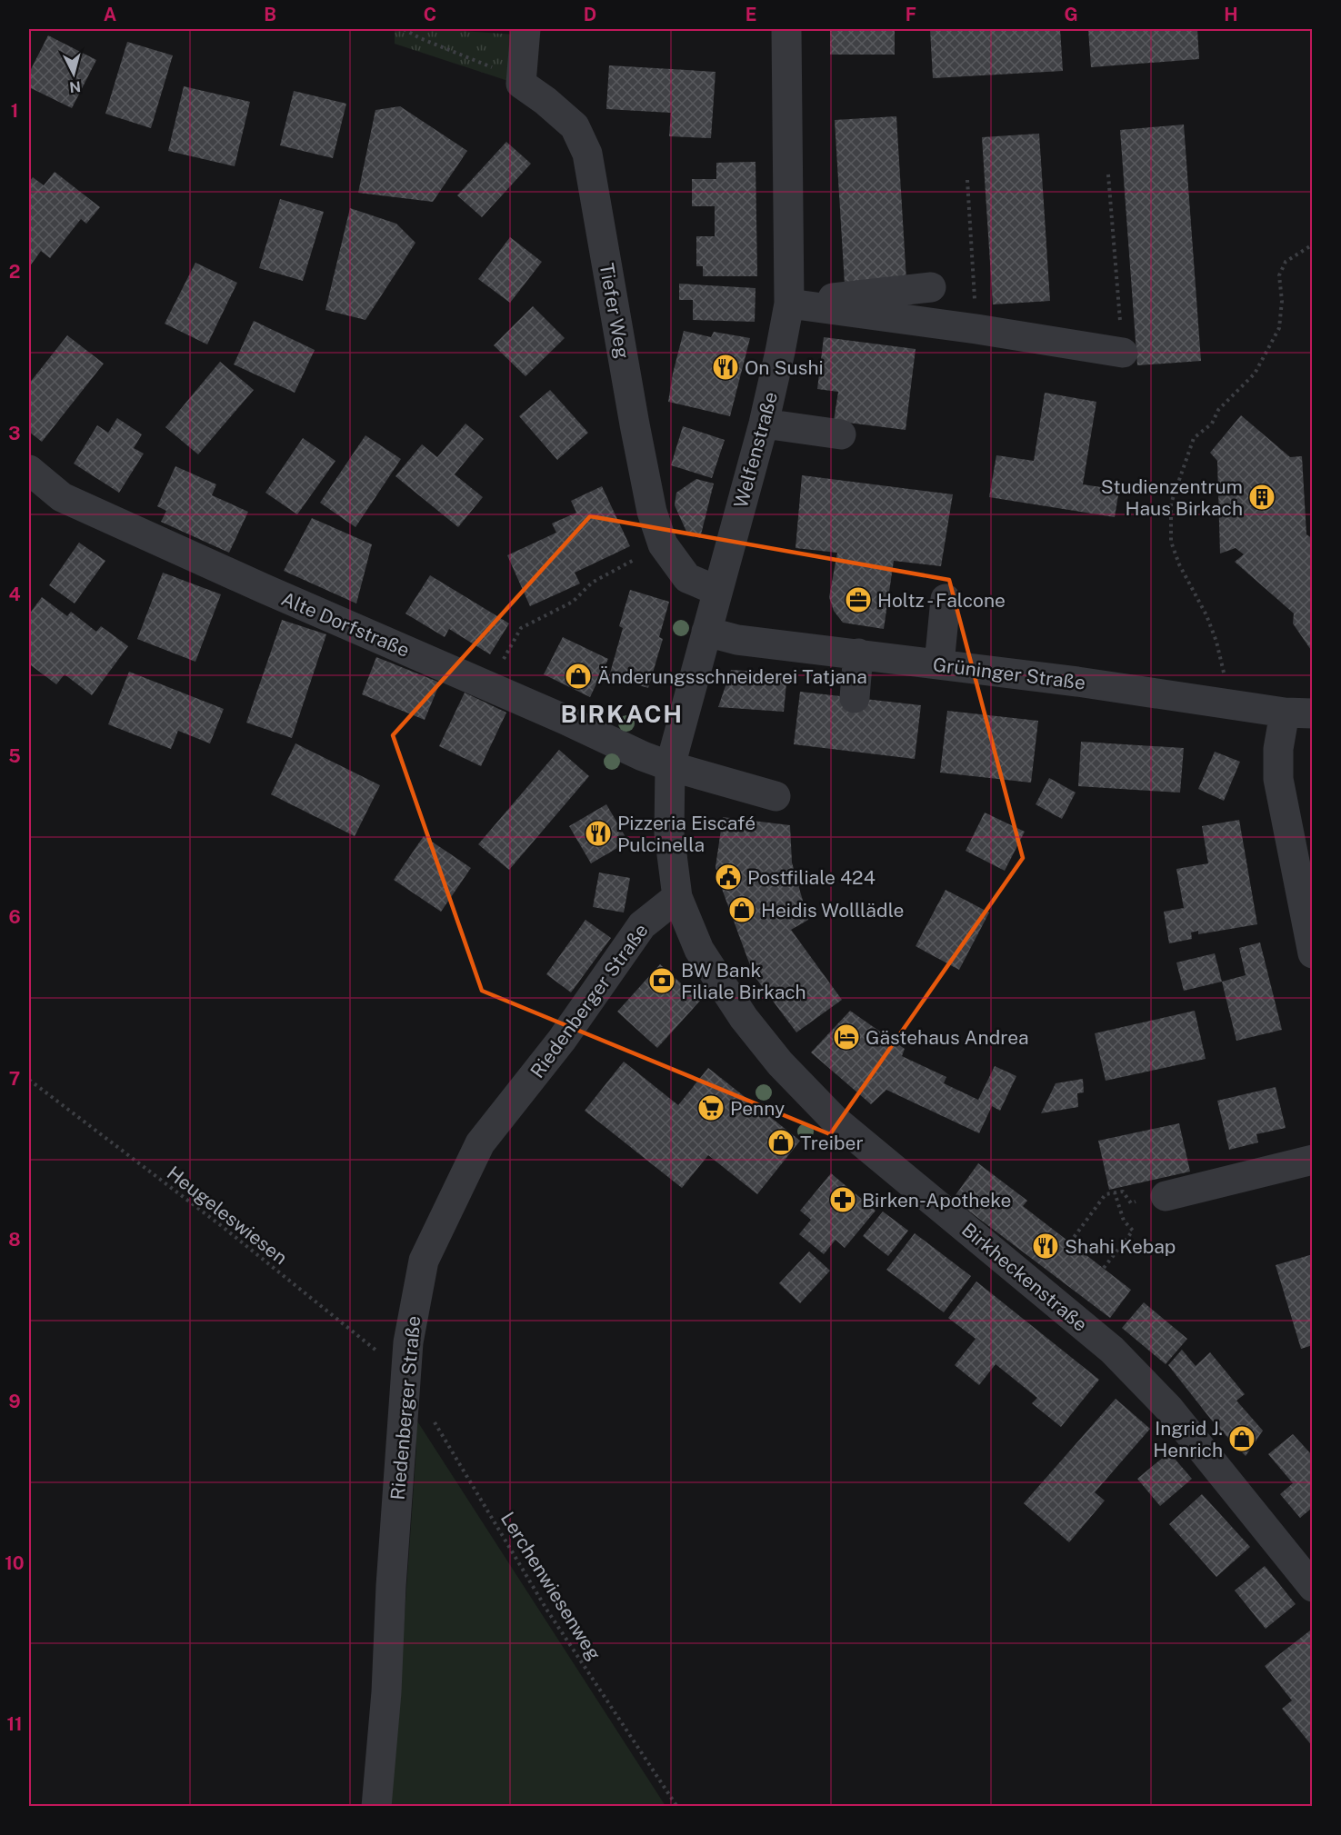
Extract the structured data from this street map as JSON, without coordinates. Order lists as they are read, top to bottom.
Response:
{
  "streets": {
    "street": [
      "Tiefer Weg",
      "Welfenstraße",
      "Alte Dorfstraße",
      "Grüninger Straße",
      "Riedenberger Straße",
      "Birkheckenstraße"
    ],
    "path": ["Heugeleswiesen", "Lerchenwiesenweg"]
  },
  "crossings": [
    ["Tiefer Weg", "Welfenstraße"],
    ["Welfenstraße", "Alte Dorfstraße"],
    ["Welfenstraße", "Grüninger Straße"],
    ["Welfenstraße", "Birkheckenstraße"],
    ["Alte Dorfstraße", "Birkheckenstraße"],
    ["Riedenberger Straße", "Heugeleswiesen"],
    ["Riedenberger Straße", "Birkheckenstraße"]
  ],
  "districts": ["BIRKACH"],
  "places": {
    "restaurant": ["On Sushi", "Pizzeria Eiscafé Pulcinella", "Shahi Kebap"],
    "building": ["Studienzentrum Haus Birkach"],
    "office": ["Holtz - Falcone"],
    "shop": [
      "Änderungsschneiderei Tatjana",
      "Heidis Wolllädle",
      "Treiber",
      "Ingrid J. Henrich"
    ],
    "public building": ["Postfiliale 424"],
    "bank": ["BW Bank Filiale Birkach"],
    "hotel": ["Gästehaus Andrea"],
    "supermarket": ["Penny"],
    "pharmacy": ["Birken-Apotheke"]
  },
  "north": "bottom",
  "grid": {
    "columns": [
      "A",
      "B",
      "C",
      "D",
      "E",
      "F",
      "G",
      "H"
    ],
    "rows": [
      "1",
      "2",
      "3",
      "4",
      "5",
      "6",
      "7",
      "8",
      "9",
      "10",
      "11"
    ]
  }
}
